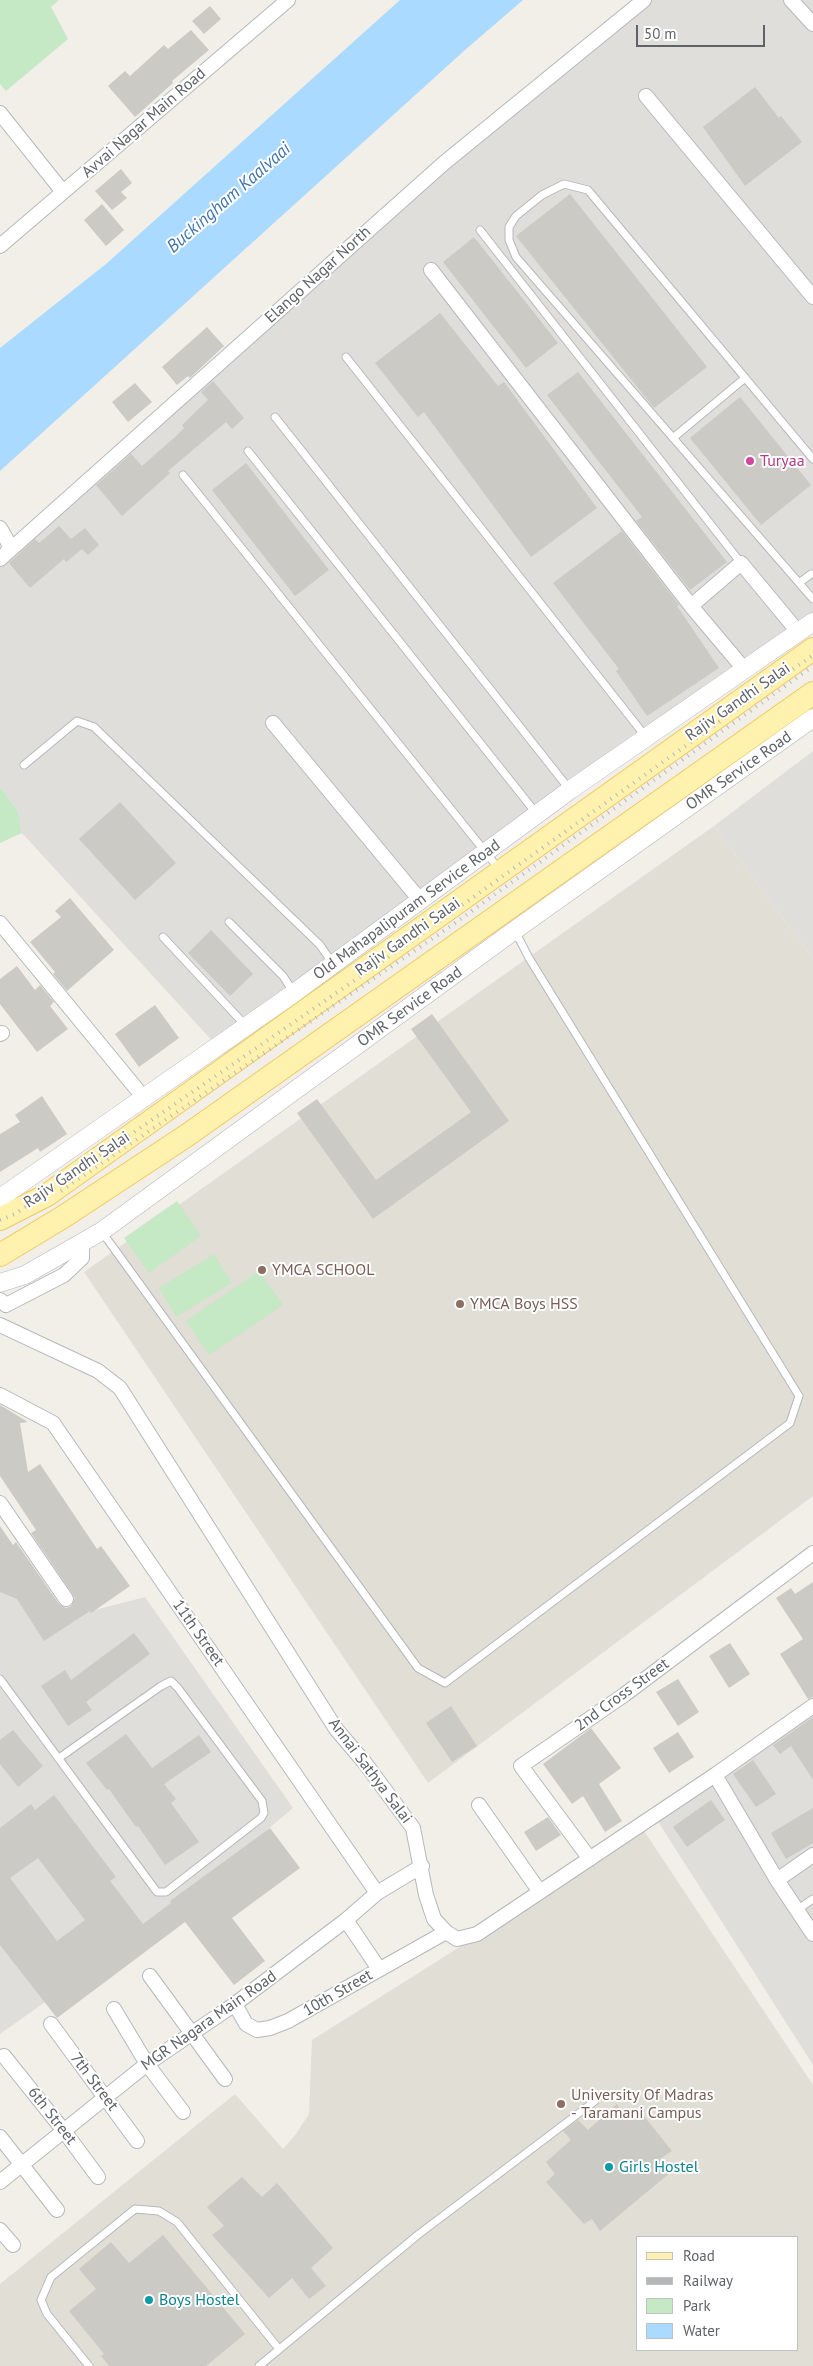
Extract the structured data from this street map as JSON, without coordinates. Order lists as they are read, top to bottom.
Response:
{
  "streets": {
    "main road": ["Rajiv Gandhi Salai"],
    "street": [
      "Avvai Nagar Main Road",
      "Elango Nagar North",
      "OMR Service Road",
      "Old Mahapalipuram Service Road",
      "11th Street",
      "2nd Cross Street",
      "Annai Sathya Salai",
      "10th Street",
      "MGR Nagara Main Road",
      "7th Street",
      "6th Street"
    ]
  },
  "crossings": [
    ["Rajiv Gandhi Salai", "Old Mahapalipuram Service Road"],
    ["11th Street", "MGR Nagara Main Road"],
    ["Annai Sathya Salai", "10th Street"],
    ["Annai Sathya Salai", "MGR Nagara Main Road"],
    ["10th Street", "MGR Nagara Main Road"],
    ["MGR Nagara Main Road", "7th Street"],
    ["MGR Nagara Main Road", "6th Street"]
  ],
  "water": ["Buckingham Kaalvaai"],
  "places": [
    "Turyaa",
    "YMCA SCHOOL",
    "YMCA Boys HSS",
    "University Of Madras - Taramani Campus",
    "Girls Hostel",
    "Boys Hostel"
  ],
  "legend": [
    "Road",
    "Railway",
    "Park",
    "Water"
  ],
  "scale_bar": "50 m"
}
